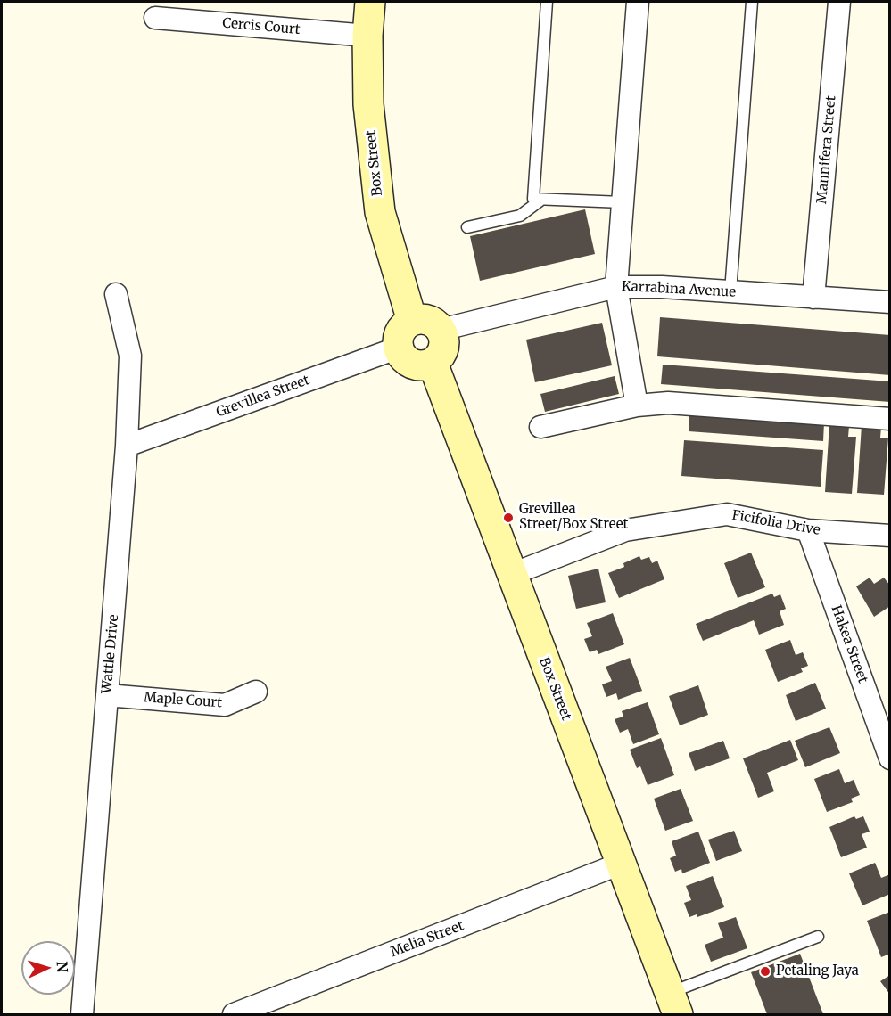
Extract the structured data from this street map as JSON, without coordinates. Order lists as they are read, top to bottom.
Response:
{
  "streets": {
    "main road": ["Box Street"],
    "street": [
      "Cercis Court",
      "Mannifera Street",
      "Karrabina Avenue",
      "Grevillea Street",
      "Ficifolia Drive",
      "Hakea Street",
      "Wattle Drive",
      "Maple Court",
      "Melia Street"
    ]
  },
  "crossings": [
    ["Cercis Court", "Box Street"],
    ["Mannifera Street", "Karrabina Avenue"],
    ["Box Street", "Karrabina Avenue"],
    ["Box Street", "Grevillea Street"],
    ["Box Street", "Ficifolia Drive"],
    ["Box Street", "Melia Street"],
    ["Karrabina Avenue", "Grevillea Street"],
    ["Grevillea Street", "Wattle Drive"],
    ["Ficifolia Drive", "Hakea Street"],
    ["Wattle Drive", "Maple Court"]
  ],
  "places": ["Grevillea Street/Box Street", "Petaling Jaya"],
  "north": "right"
}
